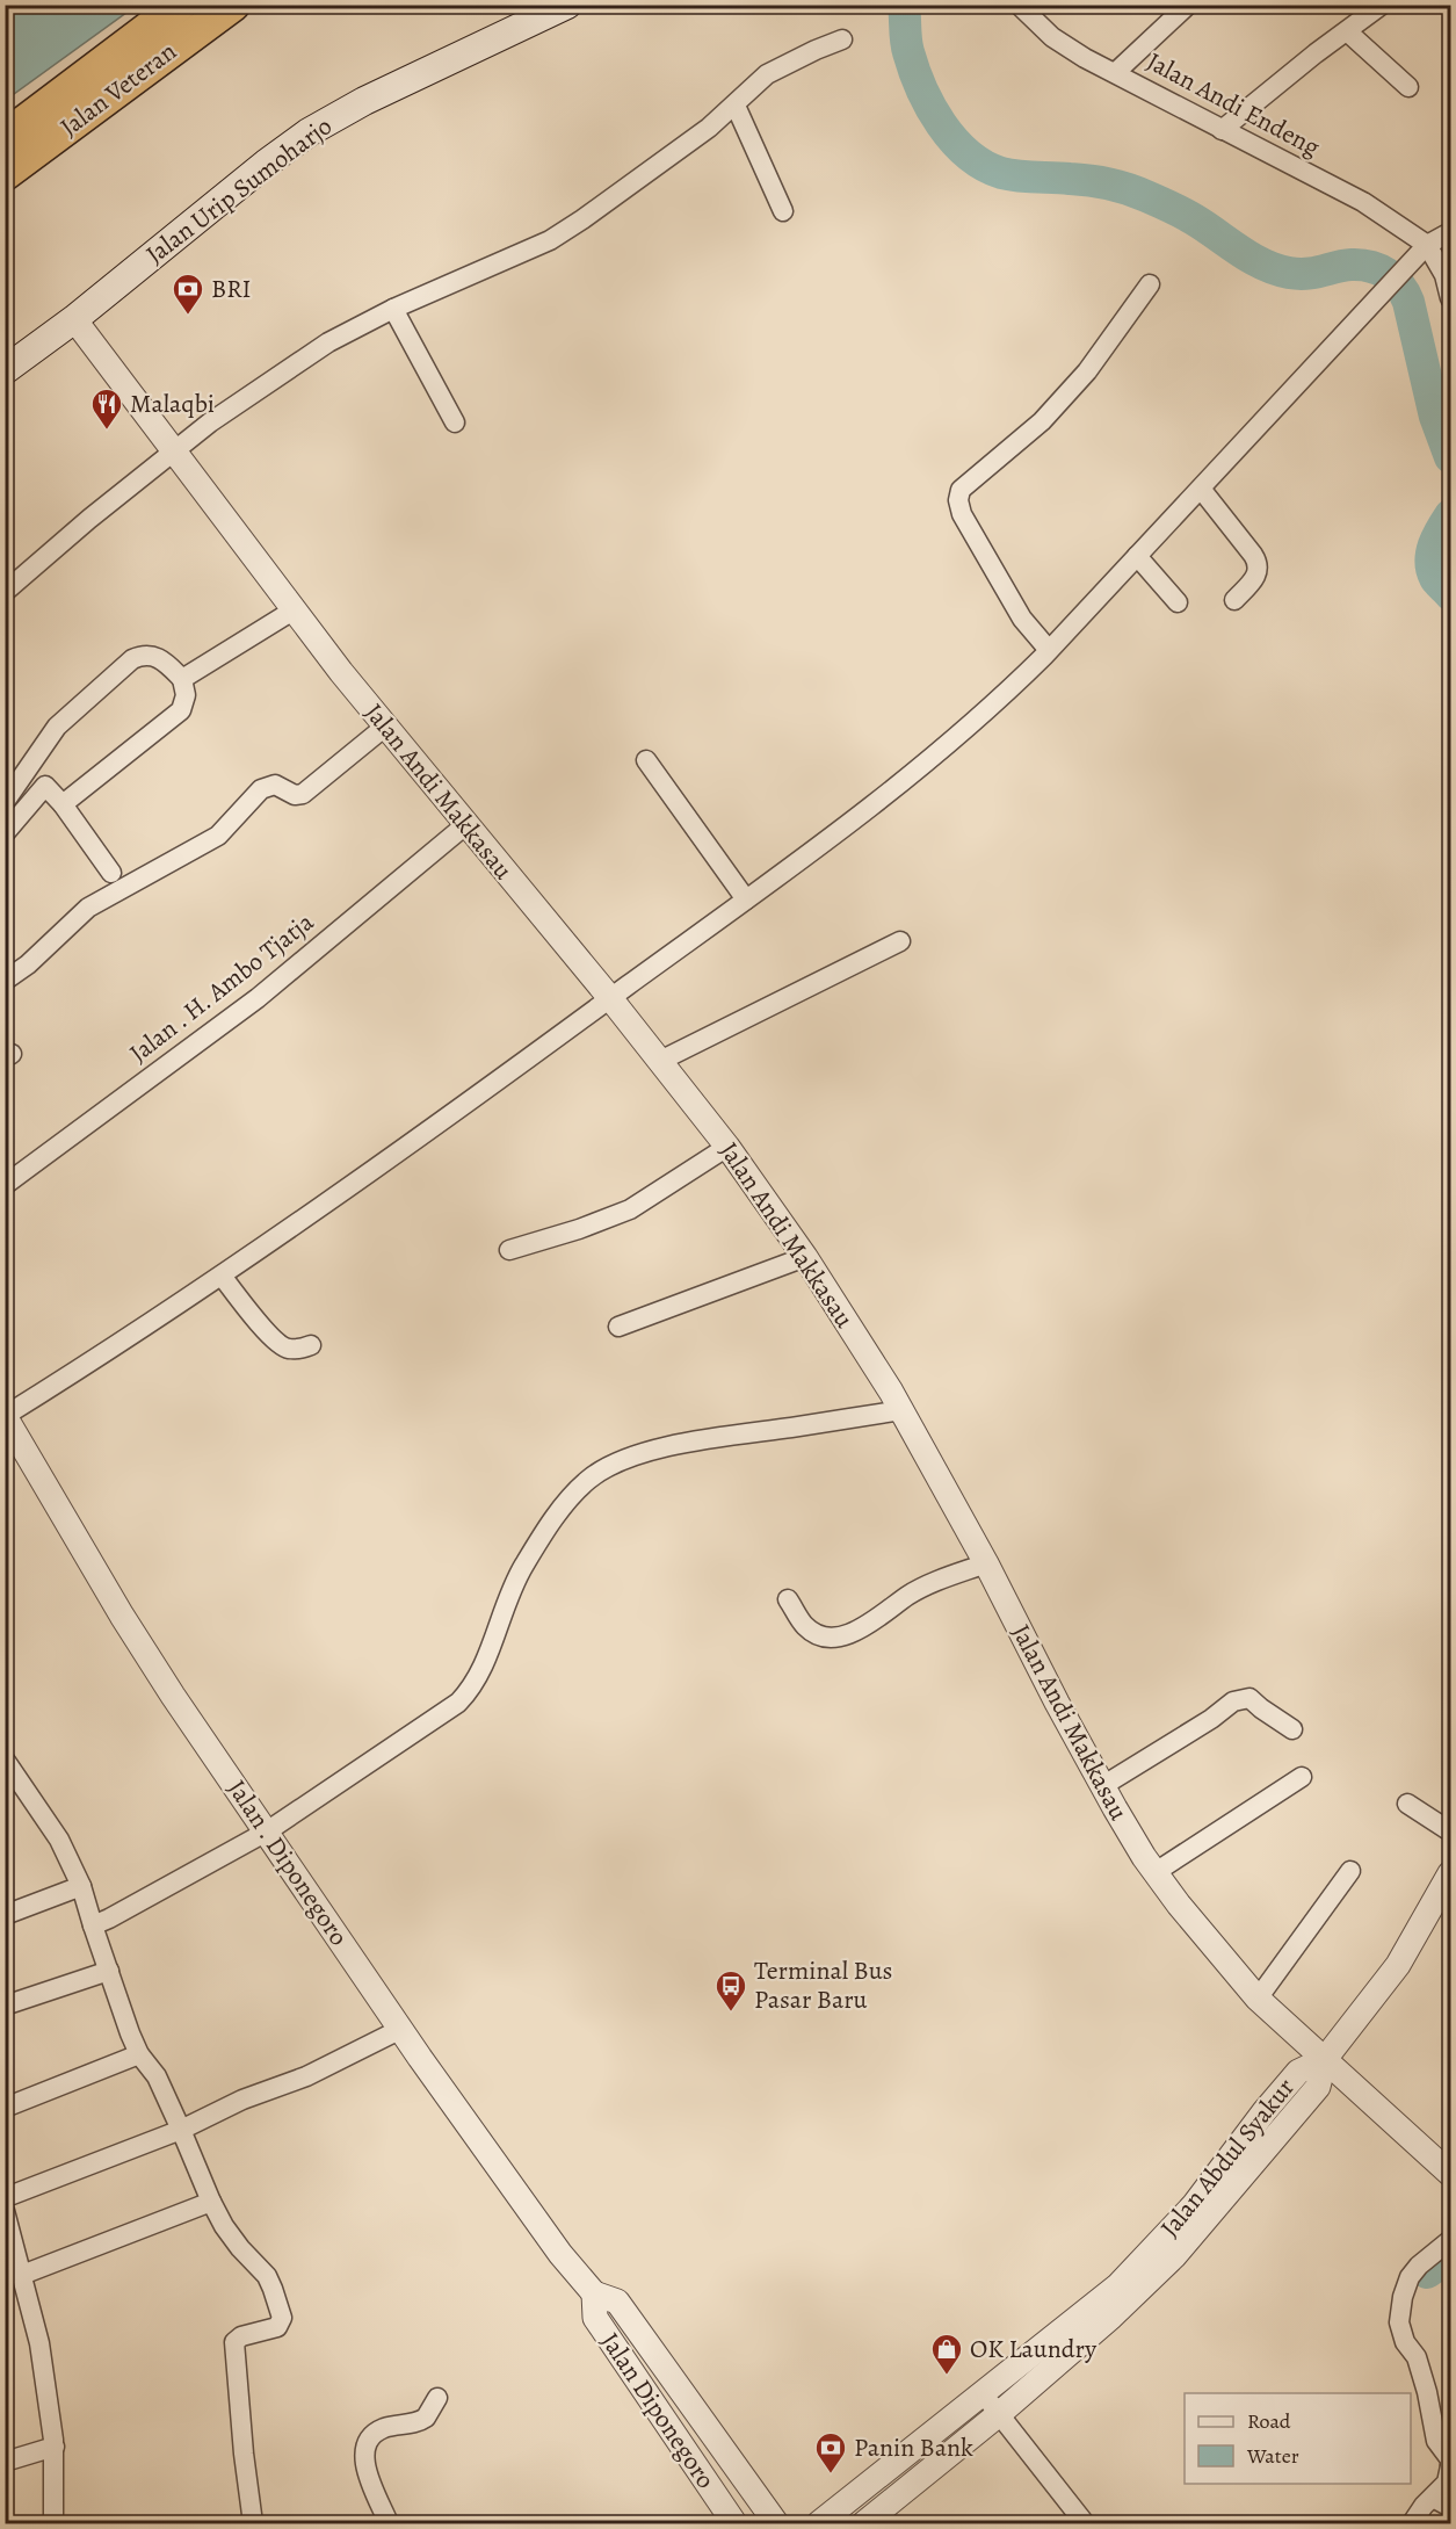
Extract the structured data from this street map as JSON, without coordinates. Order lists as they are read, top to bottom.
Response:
{
  "streets": {
    "highway": ["Jalan Veteran"],
    "main road": ["Jalan Urip Sumoharjo"],
    "street": [
      "Jalan Andi Endeng",
      "Jalan Andi Makkasau",
      "Jalan . H. Ambo Tjatja",
      "Jalan . Diponegoro",
      "Jalan Abdul Syakur",
      "Jalan Diponegoro"
    ]
  },
  "crossings": [
    ["Jalan Urip Sumoharjo", "Jalan Andi Makkasau"],
    ["Jalan Andi Makkasau", "Jalan . H. Ambo Tjatja"],
    ["Jalan Andi Makkasau", "Jalan Abdul Syakur"],
    ["Jalan . Diponegoro", "Jalan Diponegoro"]
  ],
  "places": {
    "bank": ["BRI", "Panin Bank"],
    "restaurant": ["Malaqbi"],
    "bus stop": ["Terminal Bus Pasar Baru"],
    "shop": ["OK Laundry"]
  },
  "legend": ["Road", "Water"]
}
